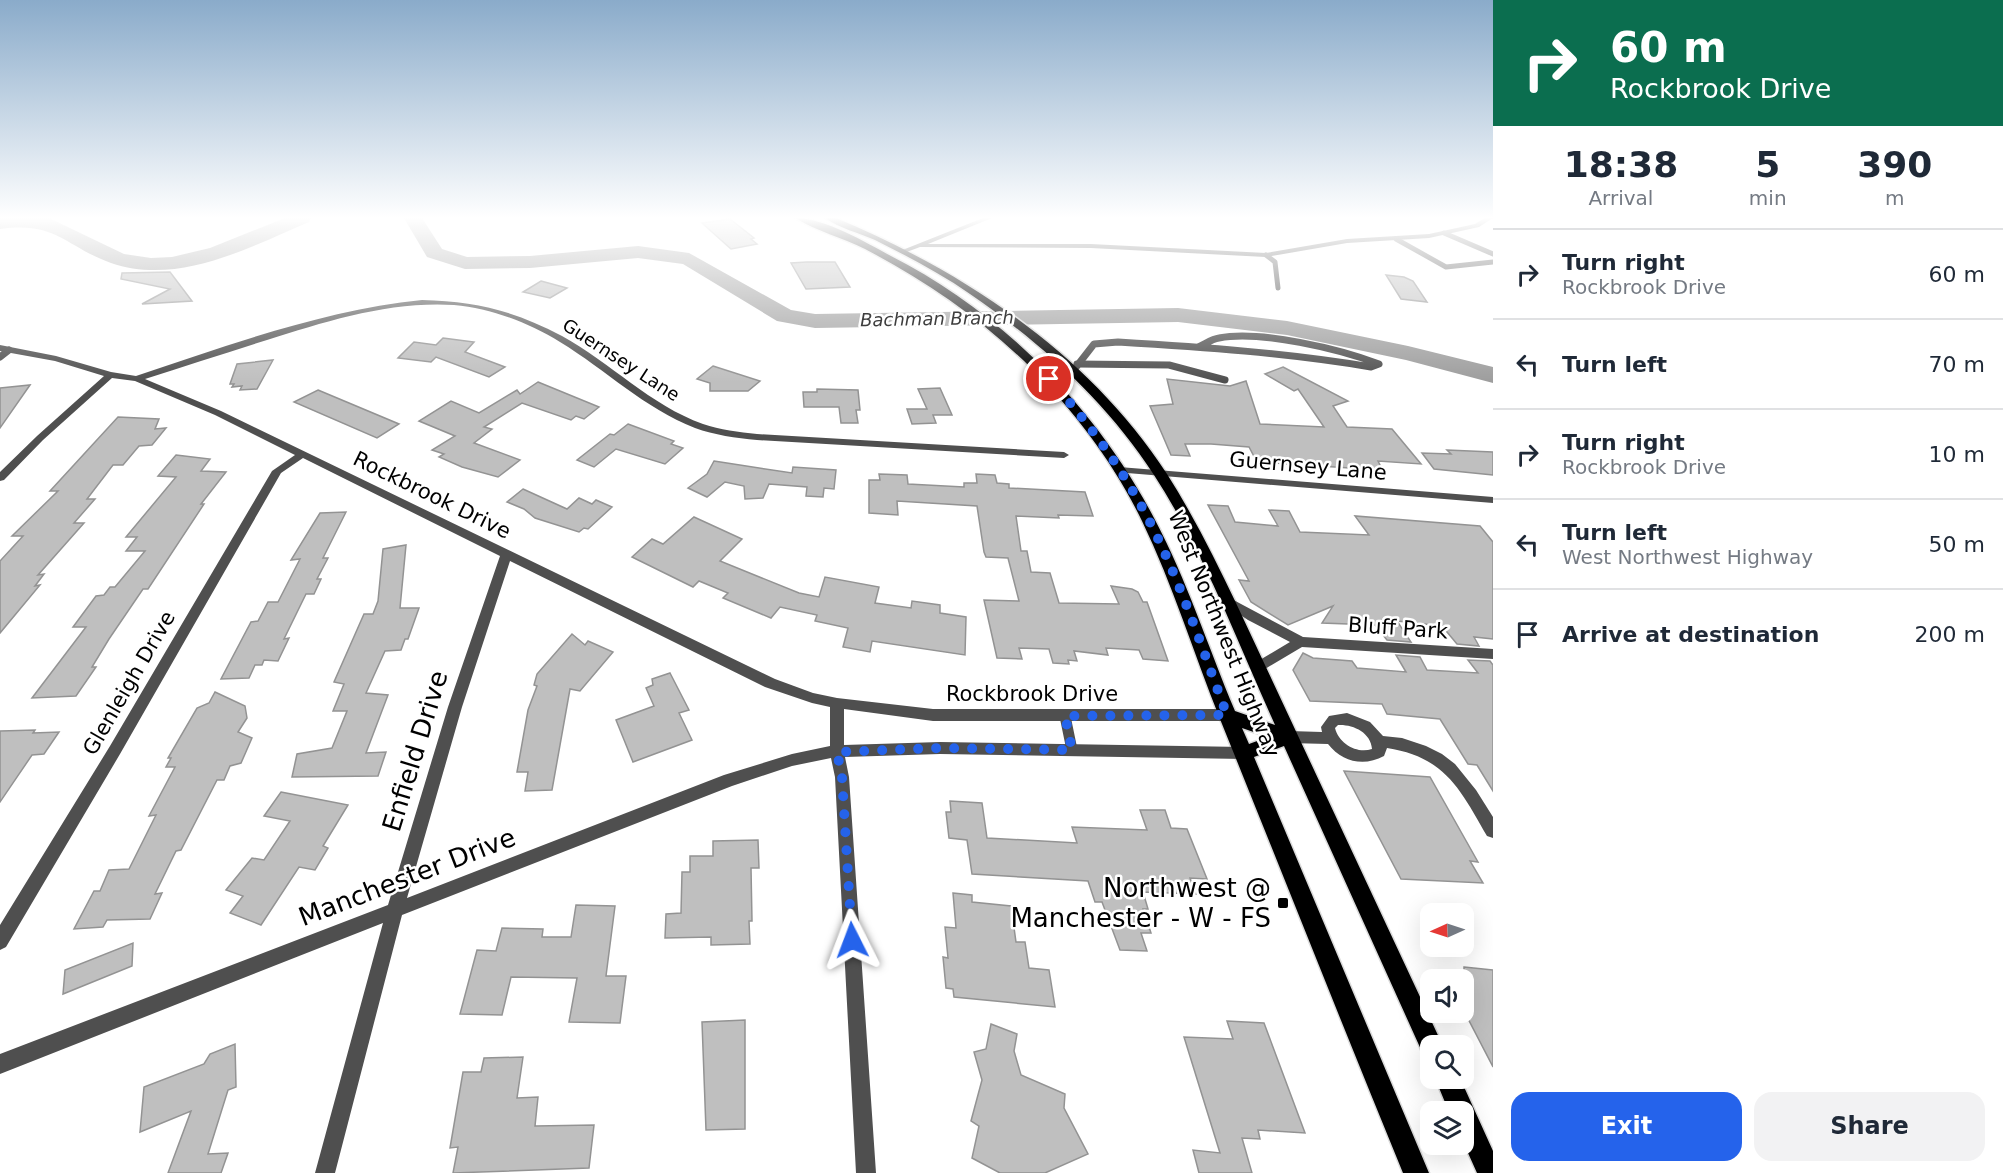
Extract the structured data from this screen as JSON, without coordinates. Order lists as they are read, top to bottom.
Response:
{
  "streets": {
    "main road": ["West Northwest Highway"],
    "street": [
      "Guernsey Lane",
      "Rockbrook Drive",
      "Bluff Park",
      "Glenleigh Drive",
      "Enfield Drive",
      "Manchester Drive"
    ]
  },
  "crossings": [
    ["Guernsey Lane", "Rockbrook Drive"],
    ["Guernsey Lane", "West Northwest Highway"],
    ["Rockbrook Drive", "West Northwest Highway"],
    ["Rockbrook Drive", "Glenleigh Drive"],
    ["Rockbrook Drive", "Enfield Drive"],
    ["Bluff Park", "West Northwest Highway"],
    ["Enfield Drive", "Manchester Drive"]
  ],
  "water": ["Bachman Branch"],
  "places": {
    "transit": ["Northwest @ Manchester - W - FS"]
  },
  "north": "left",
  "page": {
    "turn": ["60 m", "Rockbrook Drive"],
    "eta": [
      "18:38",
      "Arrival",
      "5",
      "min",
      "390",
      "m"
    ],
    "list": [
      {
        "name": "Turn right",
        "note": "Rockbrook Drive",
        "value": "60 m"
      },
      {
        "name": "Turn left",
        "value": "70 m"
      },
      {
        "name": "Turn right",
        "note": "Rockbrook Drive",
        "value": "10 m"
      },
      {
        "name": "Turn left",
        "note": "West Northwest Highway",
        "value": "50 m"
      },
      {
        "name": "Arrive at destination",
        "value": "200 m"
      }
    ],
    "buttons": ["Exit", "Share"]
  }
}
